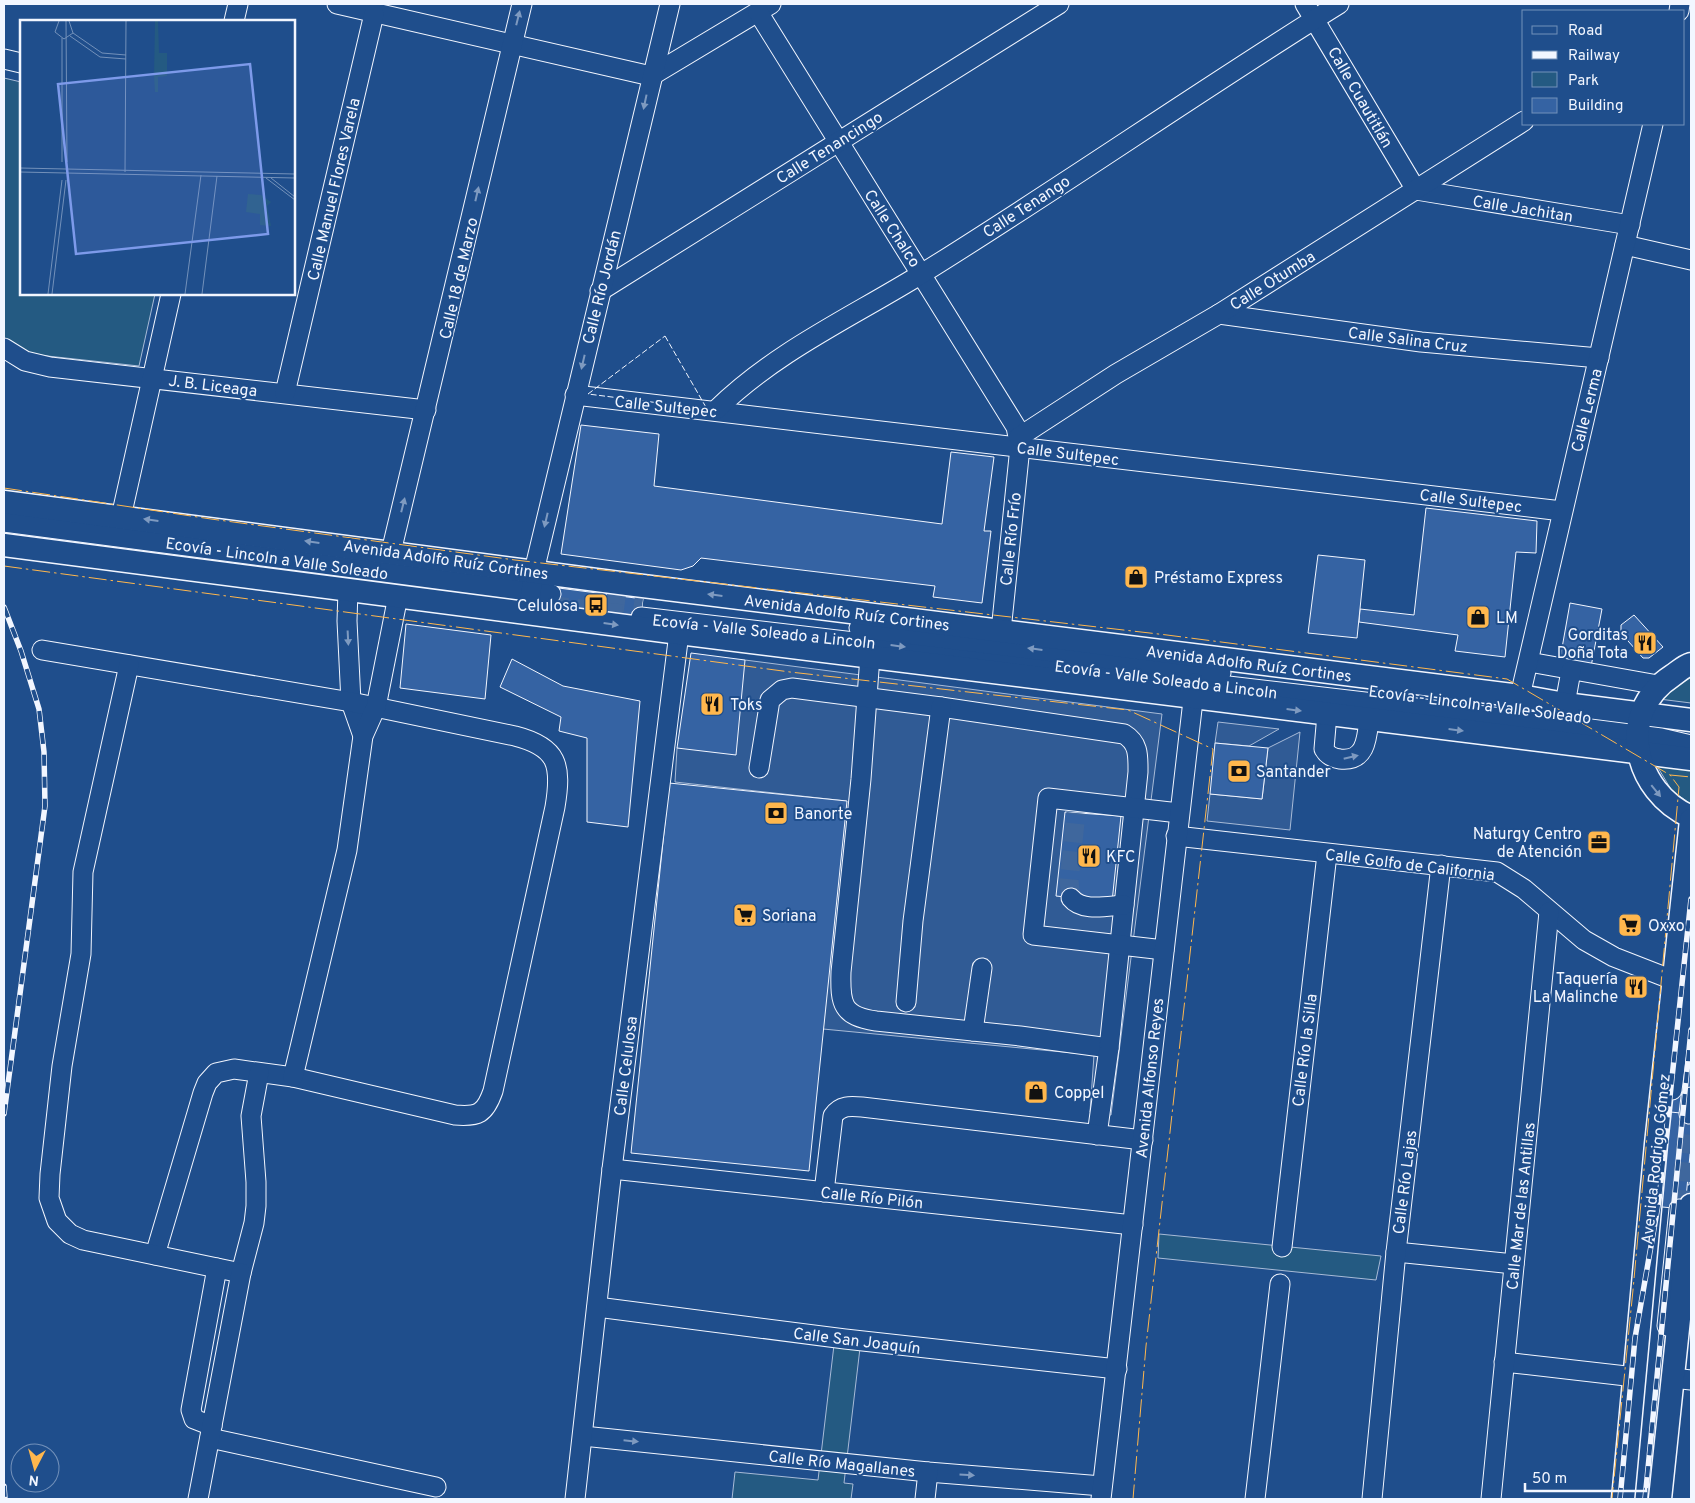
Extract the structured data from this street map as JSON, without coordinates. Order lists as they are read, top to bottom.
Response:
{
  "streets": {
    "main road": ["Avenida Adolfo Ruíz Cortines", "Avenida Rodrigo Gómez"],
    "street": [
      "Calle Cuautitlán",
      "Calle Tenancingo",
      "Calle Manuel Flores Varela",
      "Calle Tenango",
      "Calle Jachitan",
      "Calle Chalco",
      "Calle 18 de Marzo",
      "Calle Otumba",
      "Calle Río Jordán",
      "Calle Salina Cruz",
      "J. B. Liceaga",
      "Calle Sultepec",
      "Calle Lerma",
      "Calle Río Frío",
      "Ecovía - Lincoln a Valle Soleado",
      "Ecovía - Valle Soleado a Lincoln",
      "Calle Golfo de California",
      "Calle Río la Silla",
      "Calle Celulosa",
      "Avenida Alfonso Reyes",
      "Calle Río Lajas",
      "Calle Río Pilón",
      "Calle Mar de las Antillas",
      "Calle San Joaquín",
      "Calle Río Magallanes"
    ]
  },
  "crossings": [
    ["Calle Cuautitlán", "Calle Tenango"],
    ["Calle Cuautitlán", "Calle Jachitan"],
    ["Calle Cuautitlán", "Calle Otumba"],
    ["Calle Tenancingo", "Calle Chalco"],
    ["Calle Tenancingo", "Calle Río Jordán"],
    ["Calle Manuel Flores Varela", "J. B. Liceaga"],
    ["Calle Tenango", "Calle Chalco"],
    ["Calle Tenango", "Calle Sultepec"],
    ["Calle Jachitan", "Calle Otumba"],
    ["Calle Jachitan", "Calle Lerma"],
    ["Calle Chalco", "Calle Otumba"],
    ["Calle Chalco", "Calle Sultepec"],
    ["Calle Chalco", "Calle Río Frío"],
    ["Calle 18 de Marzo", "J. B. Liceaga"],
    ["Calle 18 de Marzo", "Avenida Adolfo Ruíz Cortines"],
    ["Calle Otumba", "Calle Salina Cruz"],
    ["Calle Otumba", "Calle Sultepec"],
    ["Calle Otumba", "Calle Río Frío"],
    ["Calle Río Jordán", "Calle Sultepec"],
    ["Calle Río Jordán", "Ecovía - Lincoln a Valle Soleado"],
    ["Calle Río Jordán", "Avenida Adolfo Ruíz Cortines"],
    ["Calle Salina Cruz", "Calle Lerma"],
    ["Calle Sultepec", "Calle Lerma"],
    ["Calle Sultepec", "Calle Río Frío"],
    ["Calle Lerma", "Avenida Adolfo Ruíz Cortines"],
    ["Calle Río Frío", "Avenida Adolfo Ruíz Cortines"],
    ["Ecovía - Lincoln a Valle Soleado", "Avenida Adolfo Ruíz Cortines"],
    ["Ecovía - Lincoln a Valle Soleado", "Ecovía - Valle Soleado a Lincoln"],
    ["Ecovía - Lincoln a Valle Soleado", "Avenida Alfonso Reyes"],
    ["Avenida Adolfo Ruíz Cortines", "Ecovía - Valle Soleado a Lincoln"],
    ["Avenida Adolfo Ruíz Cortines", "Calle Celulosa"],
    ["Avenida Adolfo Ruíz Cortines", "Avenida Alfonso Reyes"],
    ["Ecovía - Valle Soleado a Lincoln", "Avenida Alfonso Reyes"],
    ["Calle Golfo de California", "Calle Río la Silla"],
    ["Calle Golfo de California", "Avenida Alfonso Reyes"],
    ["Calle Golfo de California", "Avenida Rodrigo Gómez"],
    ["Calle Golfo de California", "Calle Río Lajas"],
    ["Calle Golfo de California", "Calle Mar de las Antillas"],
    ["Calle Celulosa", "Calle Río Pilón"],
    ["Calle Celulosa", "Calle San Joaquín"],
    ["Calle Celulosa", "Calle Río Magallanes"],
    ["Avenida Alfonso Reyes", "Calle Río Pilón"],
    ["Avenida Alfonso Reyes", "Calle San Joaquín"],
    ["Avenida Alfonso Reyes", "Calle Río Magallanes"]
  ],
  "one_way": ["Calle 18 de Marzo", "Calle Río Jordán", "Calle Río Magallanes"],
  "places": {
    "shop": ["Préstamo Express", "LM", "Coppel"],
    "bus stop": ["Celulosa"],
    "restaurant": [
      "Gorditas Doña Tota",
      "Toks",
      "KFC",
      "Taquería La Malinche"
    ],
    "bank": ["Santander", "Banorte"],
    "office": ["Naturgy Centro de Atención"],
    "supermarket": ["Soriana", "Oxxo"]
  },
  "legend": [
    "Road",
    "Railway",
    "Park",
    "Building"
  ],
  "scale_bar": "50 m",
  "north": "bottom"
}
